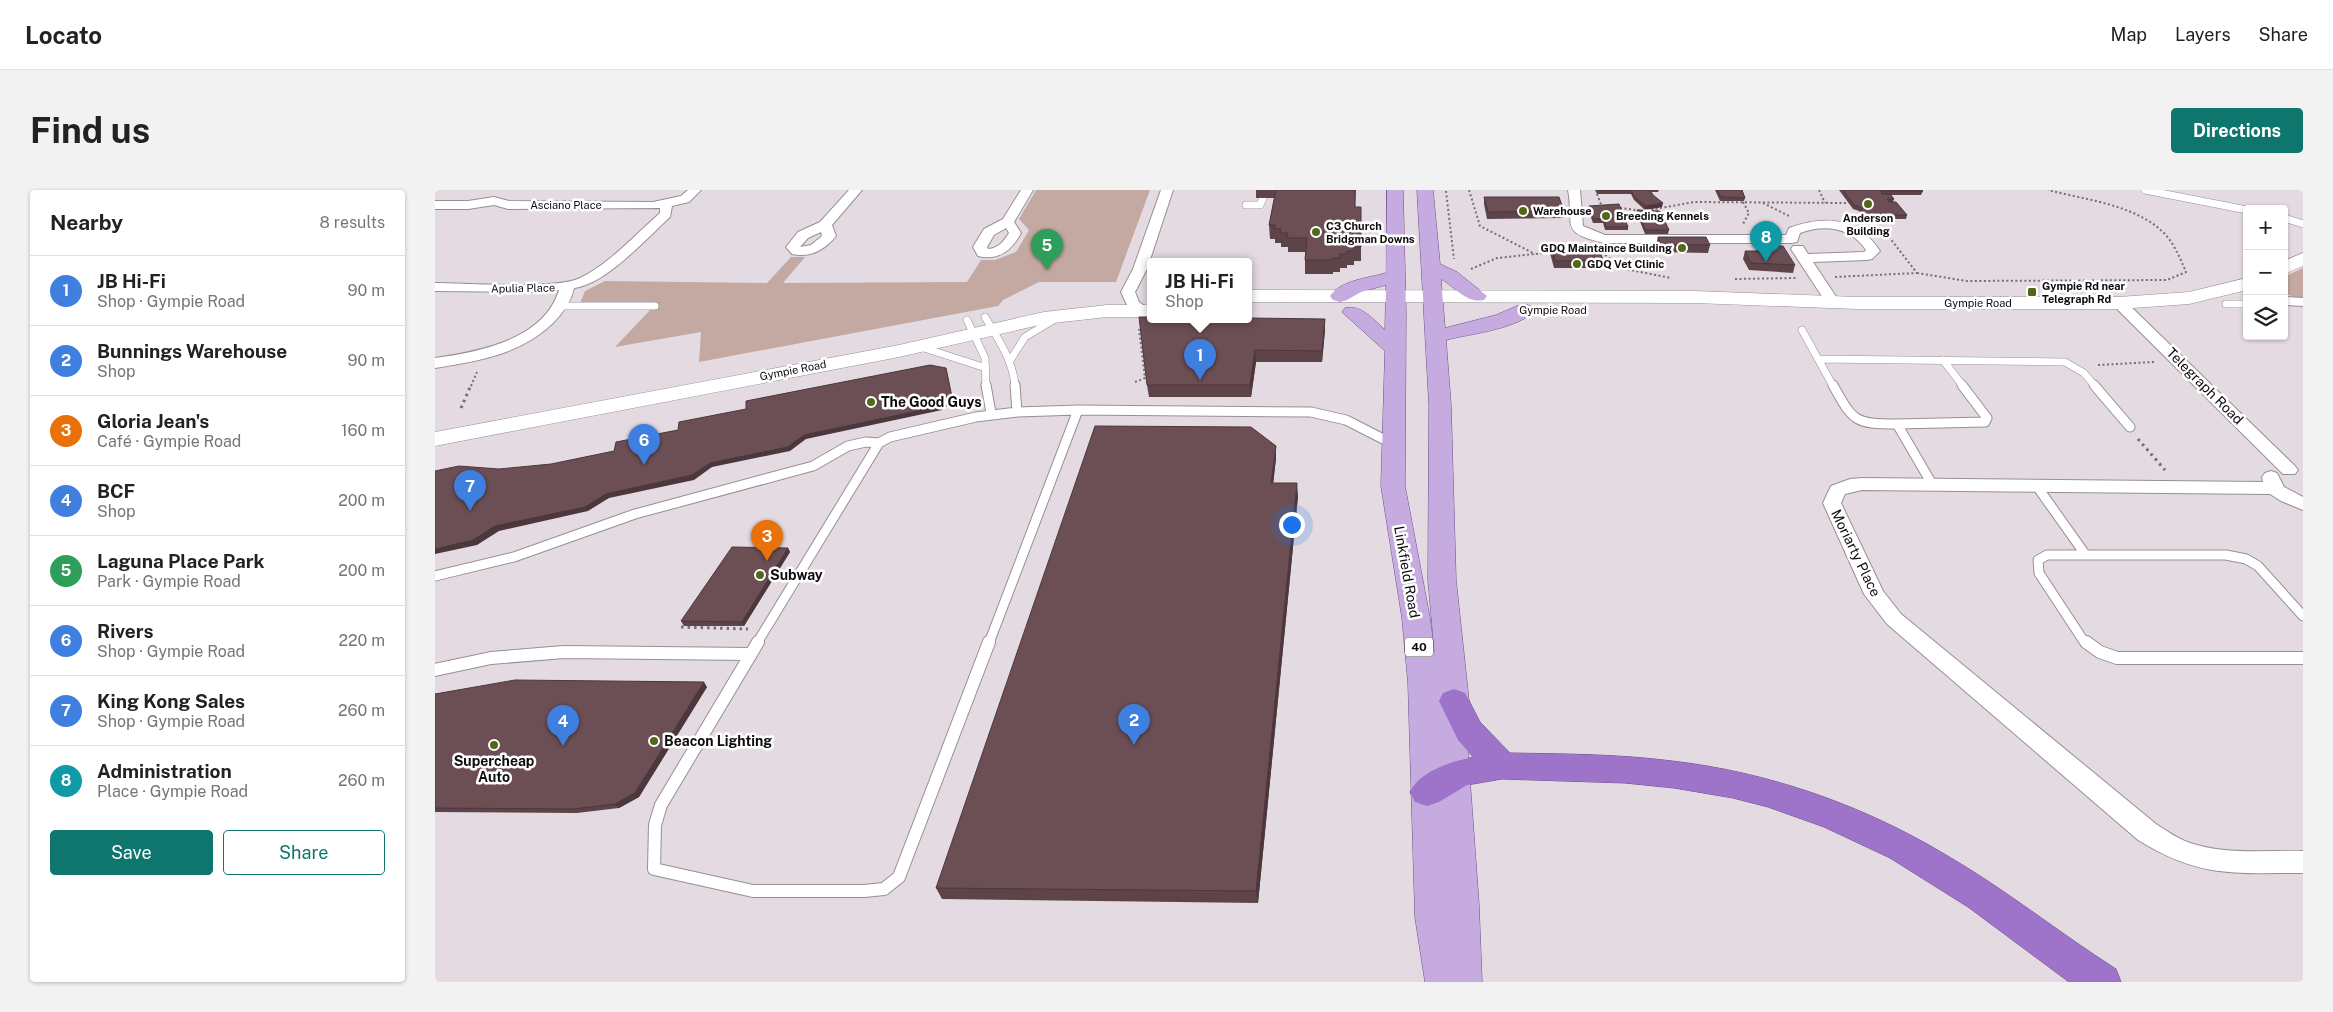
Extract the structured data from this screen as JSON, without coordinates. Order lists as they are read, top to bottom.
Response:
{
  "streets": {
    "main road": ["Gympie Road", "Linkfield Road", "40"],
    "street": [
      "Asciano Place",
      "Apulia Place",
      "Telegraph Road",
      "Moriarty Place"
    ]
  },
  "crossings": [
    ["Asciano Place", "Apulia Place"],
    ["Gympie Road", "Telegraph Road"],
    ["Gympie Road", "Linkfield Road"]
  ],
  "places": {
    "other": [
      "Anderson Building",
      "Warehouse",
      "Breeding Kennels",
      "C3 Church Bridgman Downs",
      "GDQ Maintaince Building",
      "GDQ Vet Clinic",
      "The Good Guys",
      "Subway",
      "Beacon Lighting",
      "Supercheap Auto"
    ],
    "transit": ["Gympie Rd near Telegraph Rd"]
  },
  "page": {
    "header": "Locato",
    "nav": ["Map", "Layers", "Share"],
    "buttons": [
      "Directions",
      ["Save", "Share"]
    ],
    "title": "Find us",
    "heading": ["Nearby", "8 results"],
    "map_buttons": ["+", "−"],
    "pins": [
      "8",
      "5",
      "1",
      "6",
      "7",
      "3",
      "2",
      "4"
    ],
    "list": [
      {
        "mark": "1",
        "name": "JB Hi-Fi",
        "note": "Shop · Gympie Road",
        "value": "90 m"
      },
      {
        "mark": "2",
        "name": "Bunnings Warehouse",
        "note": "Shop",
        "value": "90 m"
      },
      {
        "mark": "3",
        "name": "Gloria Jean's",
        "note": "Café · Gympie Road",
        "value": "160 m"
      },
      {
        "mark": "4",
        "name": "BCF",
        "note": "Shop",
        "value": "200 m"
      },
      {
        "mark": "5",
        "name": "Laguna Place Park",
        "note": "Park · Gympie Road",
        "value": "200 m"
      },
      {
        "mark": "6",
        "name": "Rivers",
        "note": "Shop · Gympie Road",
        "value": "220 m"
      },
      {
        "mark": "7",
        "name": "King Kong Sales",
        "note": "Shop · Gympie Road",
        "value": "260 m"
      },
      {
        "mark": "8",
        "name": "Administration",
        "note": "Place · Gympie Road",
        "value": "260 m"
      }
    ],
    "popup": ["JB Hi-Fi", "Shop"]
  }
}
